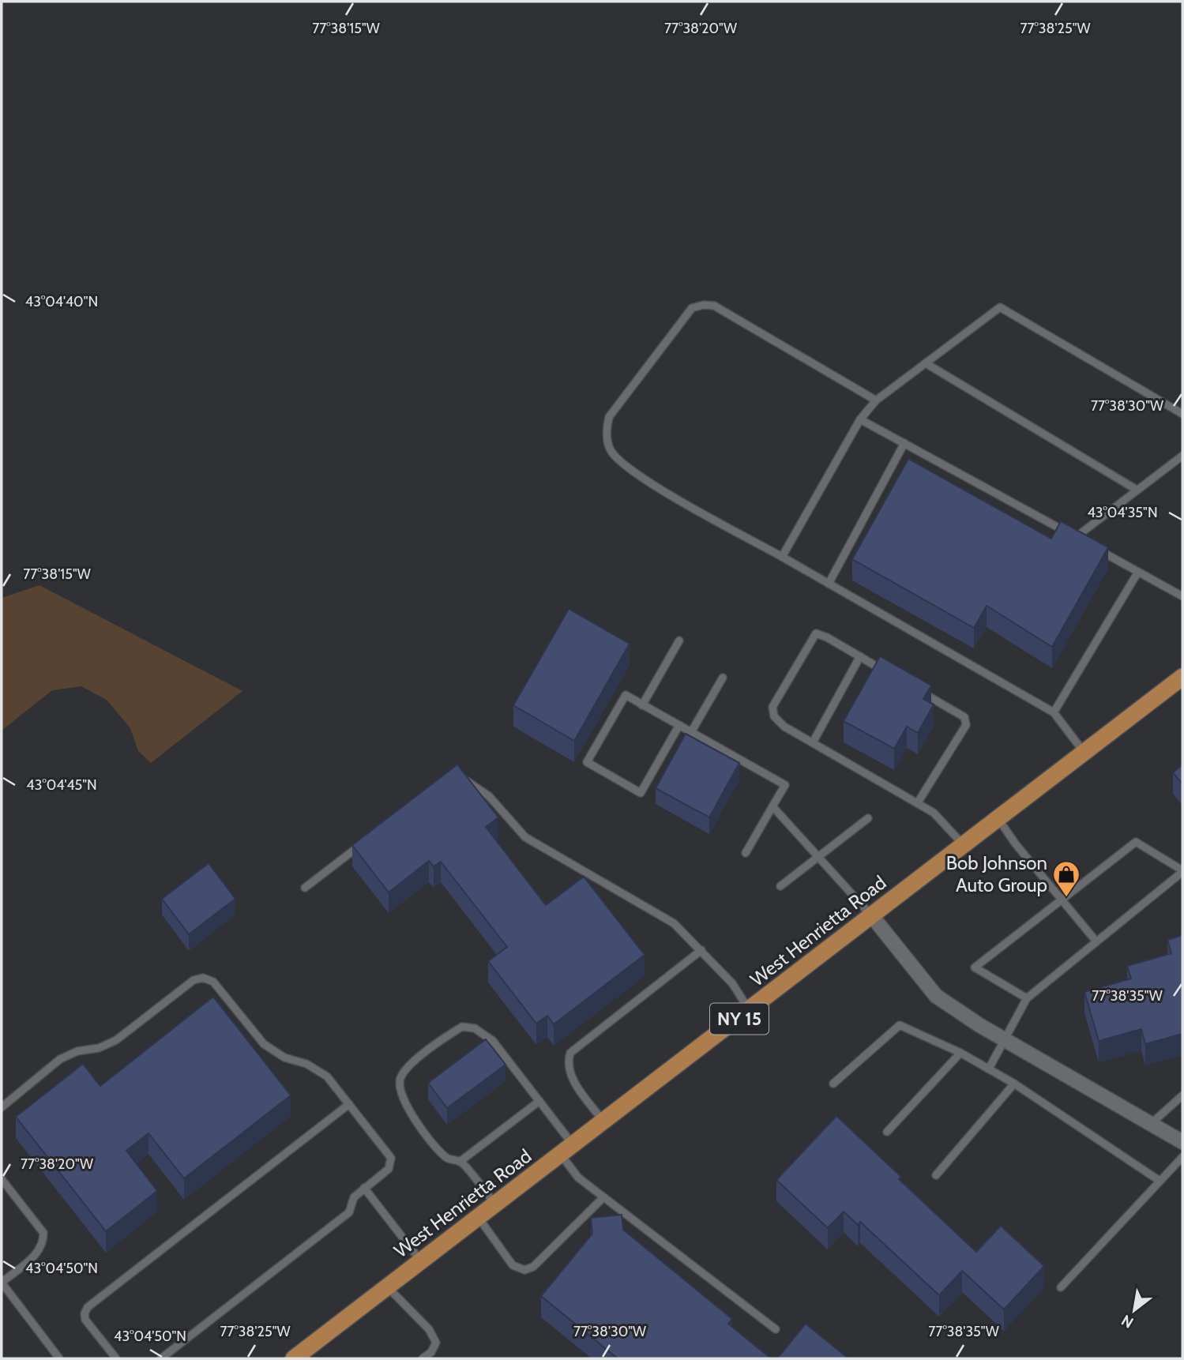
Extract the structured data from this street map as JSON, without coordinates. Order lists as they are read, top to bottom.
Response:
{
  "streets": {
    "main road": ["West Henrietta Road", "NY 15"]
  },
  "places": {
    "shop": ["Bob Johnson Auto Group"]
  },
  "north": "bottom left",
  "coordinates": [
    "77°38'15\"W",
    "77°38'20\"W",
    "77°38'25\"W",
    "43°04'40\"N",
    "77°38'30\"W",
    "43°04'35\"N",
    "43°04'45\"N",
    "77°38'35\"W",
    "43°04'50\"N"
  ]
}
